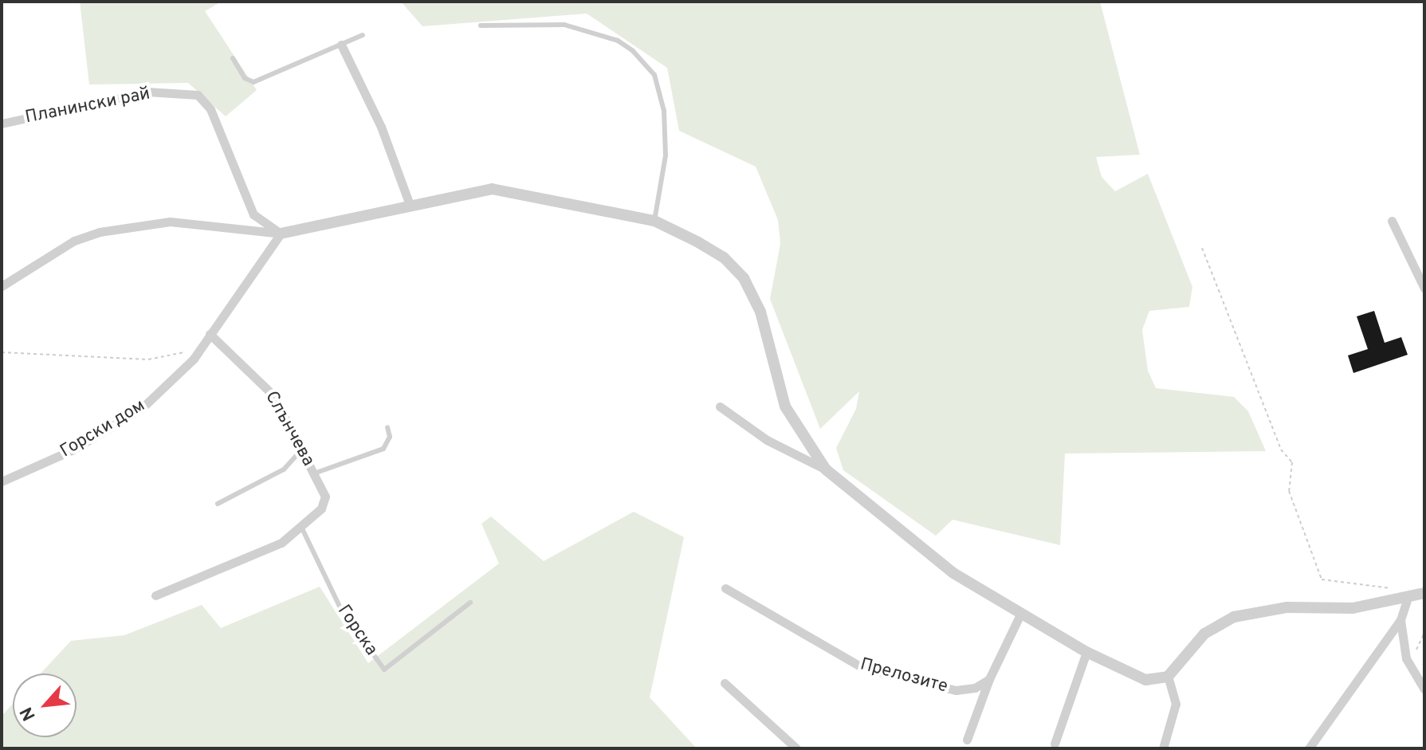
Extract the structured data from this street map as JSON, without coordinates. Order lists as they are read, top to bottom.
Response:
{
  "streets": {
    "street": [
      "Планински рай",
      "Горски дом",
      "Слънчева",
      "Прелозите"
    ],
    "lane": ["Горска"]
  },
  "crossings": [
    ["Планински рай", "Горски дом"],
    ["Горски дом", "Слънчева"],
    ["Слънчева", "Горска"]
  ],
  "north": "bottom left"
}
